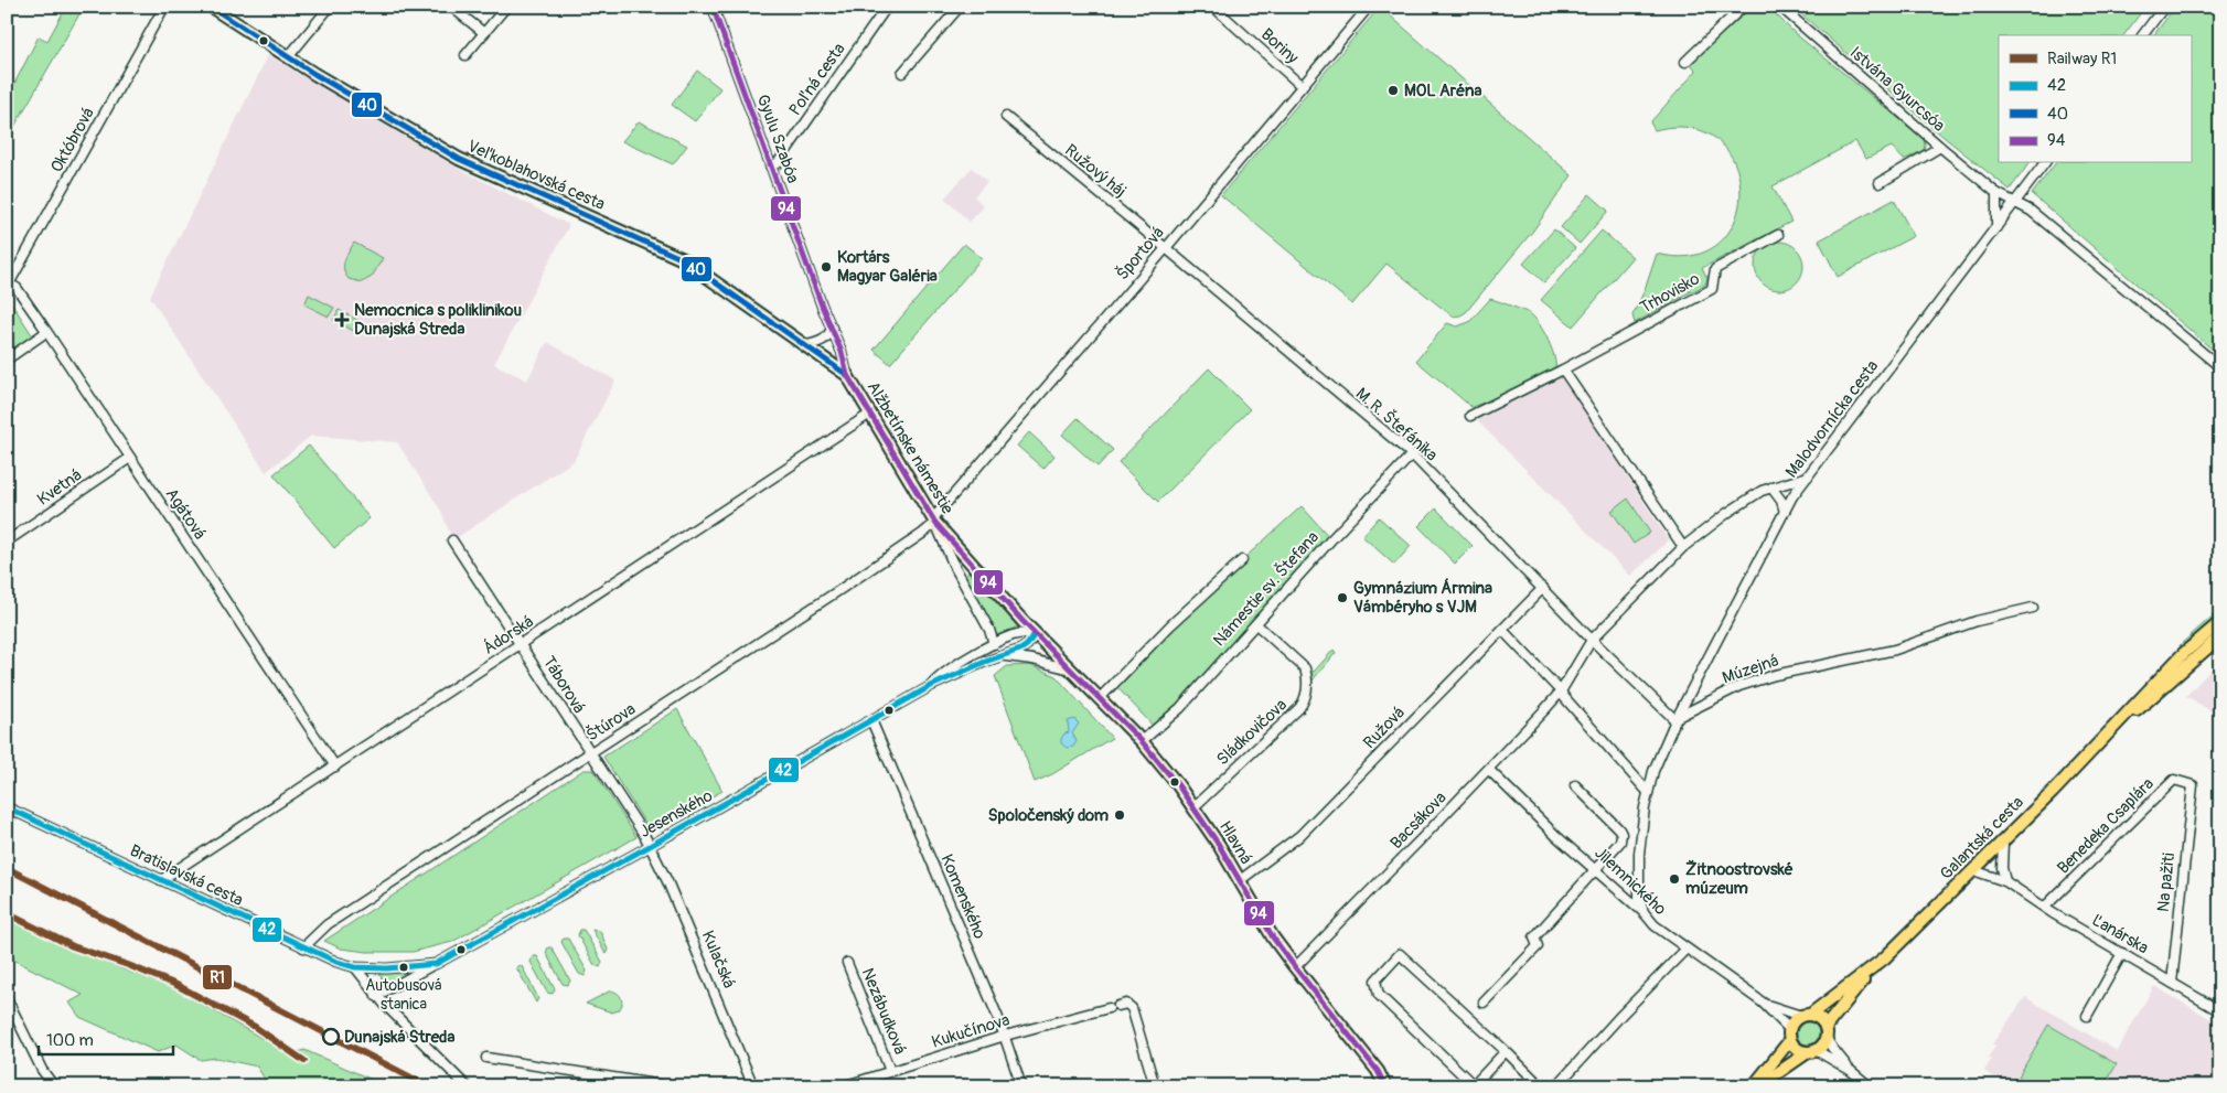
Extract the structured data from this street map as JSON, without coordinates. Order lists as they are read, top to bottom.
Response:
{
  "streets": {
    "main road": [
      "Veľkoblahovská cesta",
      "Alžbetínske námestie",
      "Galantská cesta",
      "Hlavná"
    ],
    "street": [
      "Boriny",
      "Poľná cesta",
      "Istvána Gyurcsóa",
      "Gyulu Szabóa",
      "Októbrová",
      "Ružový háj",
      "Športová",
      "Trhovisko",
      "Malodvornícka cesta",
      "M. R. Štefánika",
      "Kvetná",
      "Agátová",
      "Námestie sv. Štefana",
      "Ádorská",
      "Múzejná",
      "Táborová",
      "Štúrova",
      "Ružová",
      "Sládkovičova",
      "Jesenského",
      "Bacsákova",
      "Benedeka Csaplára",
      "Bratislavská cesta",
      "Jilemnického",
      "Na pažiti",
      "Komenského",
      "Ľanárska",
      "Kulačská",
      "Nezábudková",
      "Kukučínova"
    ]
  },
  "crossings": [
    ["Boriny", "Športová"],
    ["Poľná cesta", "Gyulu Szabóa"],
    ["Istvána Gyurcsóa", "Malodvornícka cesta"],
    ["Gyulu Szabóa", "Veľkoblahovská cesta"],
    ["Gyulu Szabóa", "Alžbetínske námestie"],
    ["Októbrová", "Agátová"],
    ["Ružový háj", "Športová"],
    ["Ružový háj", "M. R. Štefánika"],
    ["Veľkoblahovská cesta", "Alžbetínske námestie"],
    ["Športová", "M. R. Štefánika"],
    ["Športová", "Alžbetínske námestie"],
    ["Športová", "Štúrova"],
    ["Malodvornícka cesta", "Múzejná"],
    ["M. R. Štefánika", "Námestie sv. Štefana"],
    ["M. R. Štefánika", "Ružová"],
    ["M. R. Štefánika", "Bacsákova"],
    ["Alžbetínske námestie", "Ádorská"],
    ["Alžbetínske námestie", "Štúrova"],
    ["Alžbetínske námestie", "Jesenského"],
    ["Alžbetínske námestie", "Hlavná"],
    ["Kvetná", "Agátová"],
    ["Agátová", "Ádorská"],
    ["Námestie sv. Štefana", "Sládkovičova"],
    ["Námestie sv. Štefana", "Hlavná"],
    ["Ádorská", "Táborová"],
    ["Ádorská", "Bratislavská cesta"],
    ["Táborová", "Štúrova"],
    ["Táborová", "Jesenského"],
    ["Táborová", "Kulačská"],
    ["Štúrova", "Bratislavská cesta"],
    ["Ružová", "Hlavná"],
    ["Sládkovičova", "Hlavná"],
    ["Jesenského", "Hlavná"],
    ["Jesenského", "Bratislavská cesta"],
    ["Jesenského", "Komenského"],
    ["Jesenského", "Kulačská"],
    ["Bacsákova", "Hlavná"],
    ["Bacsákova", "Jilemnického"],
    ["Benedeka Csaplára", "Na pažiti"],
    ["Benedeka Csaplára", "Ľanárska"],
    ["Galantská cesta", "Jilemnického"],
    ["Galantská cesta", "Ľanárska"],
    ["Na pažiti", "Ľanárska"],
    ["Komenského", "Kukučínova"],
    ["Nezábudková", "Kukučínova"]
  ],
  "places": {
    "other": [
      "MOL Aréna",
      "Kortárs Magyar Galéria",
      "Gymnázium Ármina Vámbéryho s VJM",
      "Spoločenský dom",
      "Žitnoostrovské múzeum",
      "Autobusová stanica",
      "Dunajská Streda"
    ],
    "health": ["Nemocnica s poliklinikou Dunajská Streda"]
  },
  "lines": [
    "transit line 40",
    "transit line 94",
    "transit line 42",
    "rail line R1"
  ],
  "legend": [
    "Railway R1",
    "42",
    "40",
    "94"
  ],
  "scale_bar": "100 m"
}
